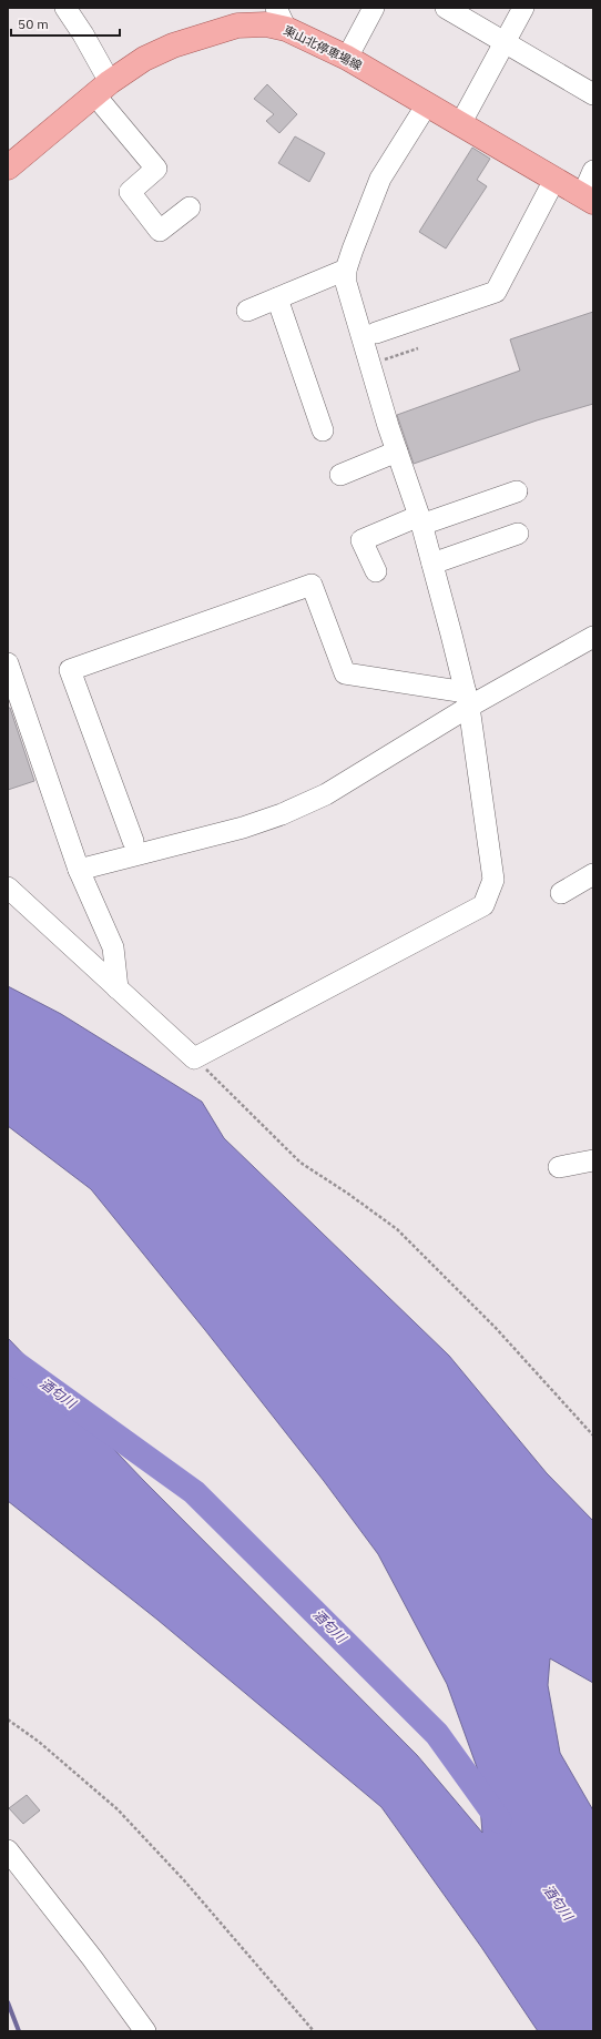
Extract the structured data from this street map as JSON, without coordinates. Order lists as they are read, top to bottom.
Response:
{
  "streets": {
    "main road": ["東山北停車場線"]
  },
  "water": ["酒匂川"],
  "scale_bar": "50 m"
}
